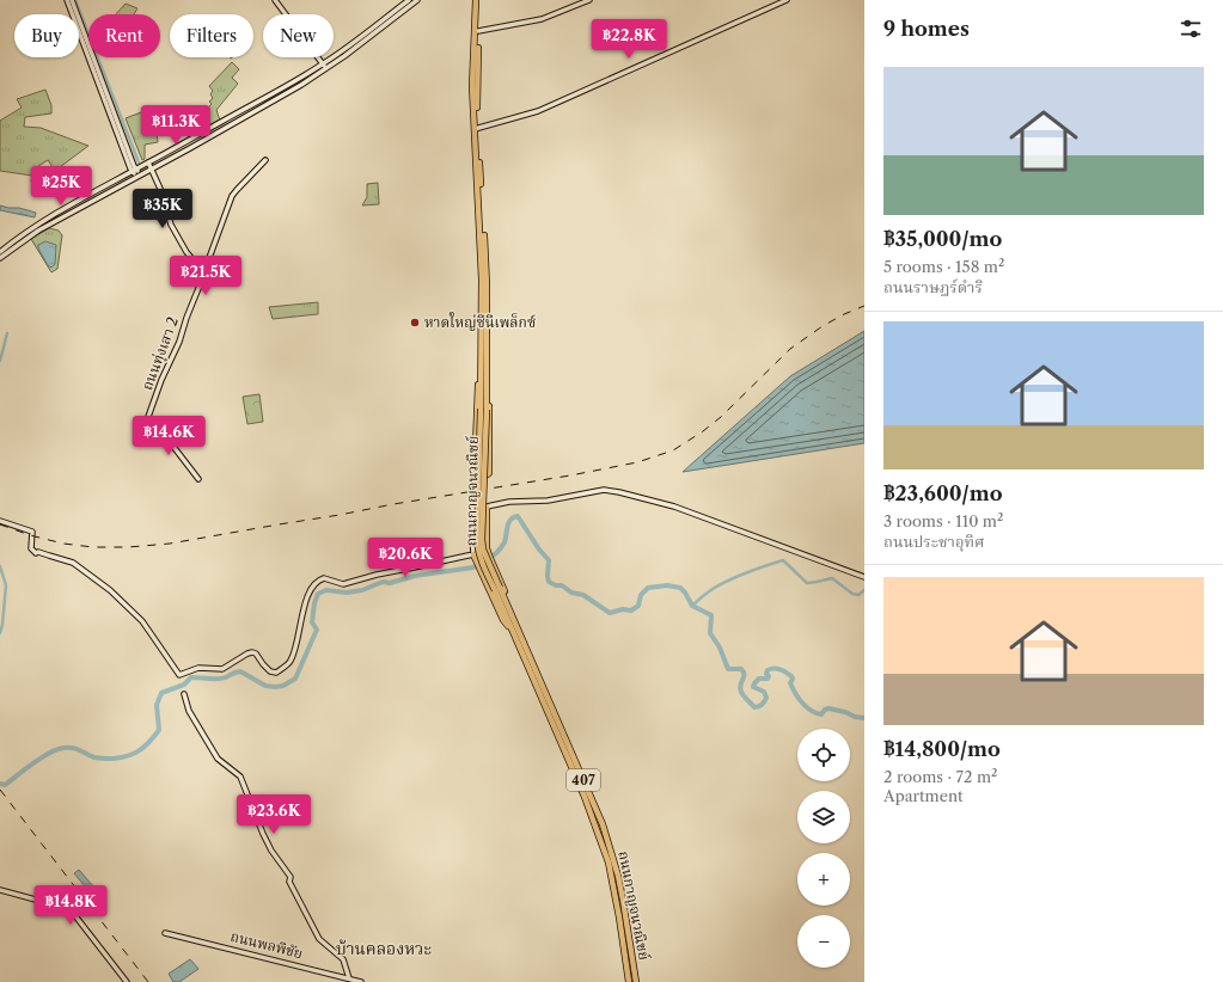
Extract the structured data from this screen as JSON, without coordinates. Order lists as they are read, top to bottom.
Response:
{
  "streets": {
    "main road": ["ถนนกาญจนวณิชย์", "407"],
    "street": ["ถนนทุ่งเสา 2", "ถนนพลพิชัย"]
  },
  "districts": ["บ้านคลองหวะ"],
  "places": ["หาดใหญ่ซีนีเพล็กซ์"],
  "page": {
    "heading": "9 homes",
    "chip": [
      "Buy",
      "Rent",
      "Filters",
      "New"
    ],
    "price": [
      "฿22.8K",
      "฿11.3K",
      "฿25K",
      "฿35K",
      "฿21.5K",
      "฿14.6K",
      "฿20.6K",
      "฿23.6K",
      "฿14.8K"
    ],
    "list": [
      {
        "name": "฿35,000/mo",
        "note": "5 rooms · 158 m² · ถนนราษฎร์ดำริ"
      },
      {
        "name": "฿23,600/mo",
        "note": "3 rooms · 110 m² · ถนนประชาอุทิศ"
      },
      {
        "name": "฿14,800/mo",
        "note": "2 rooms · 72 m² · Apartment"
      }
    ],
    "map_buttons": ["+", "−"]
  }
}
